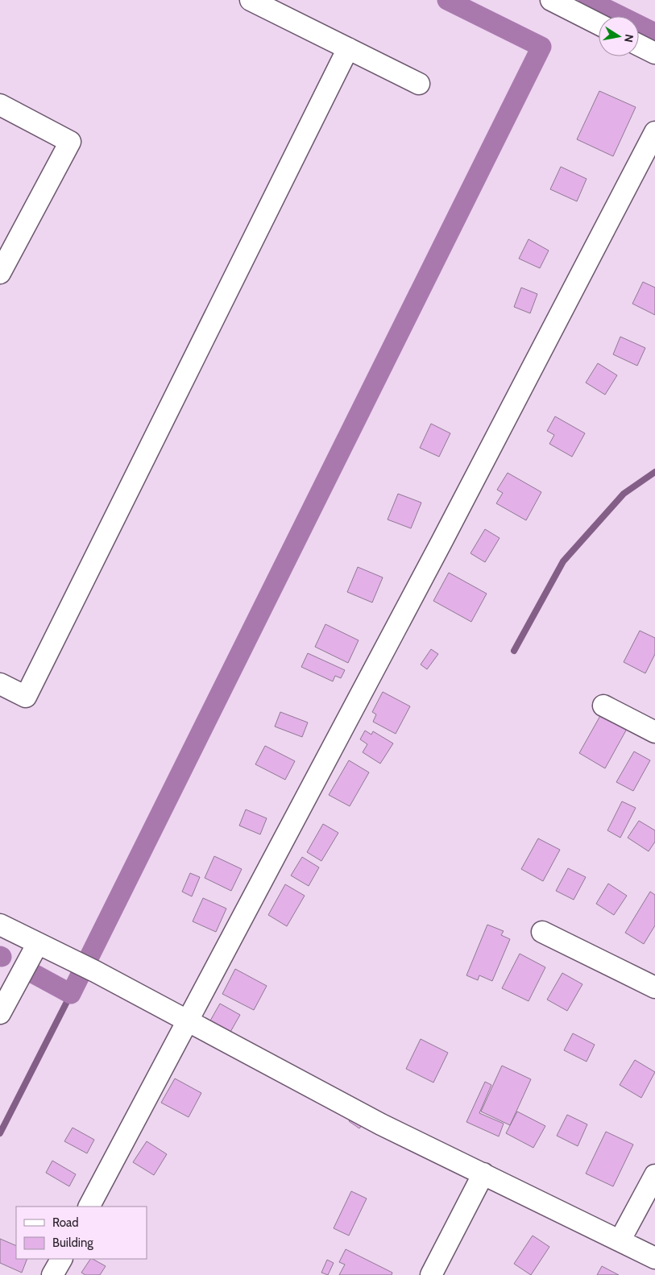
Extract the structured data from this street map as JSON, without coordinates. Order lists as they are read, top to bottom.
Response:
{
  "legend": ["Road", "Building"],
  "north": "right"
}
